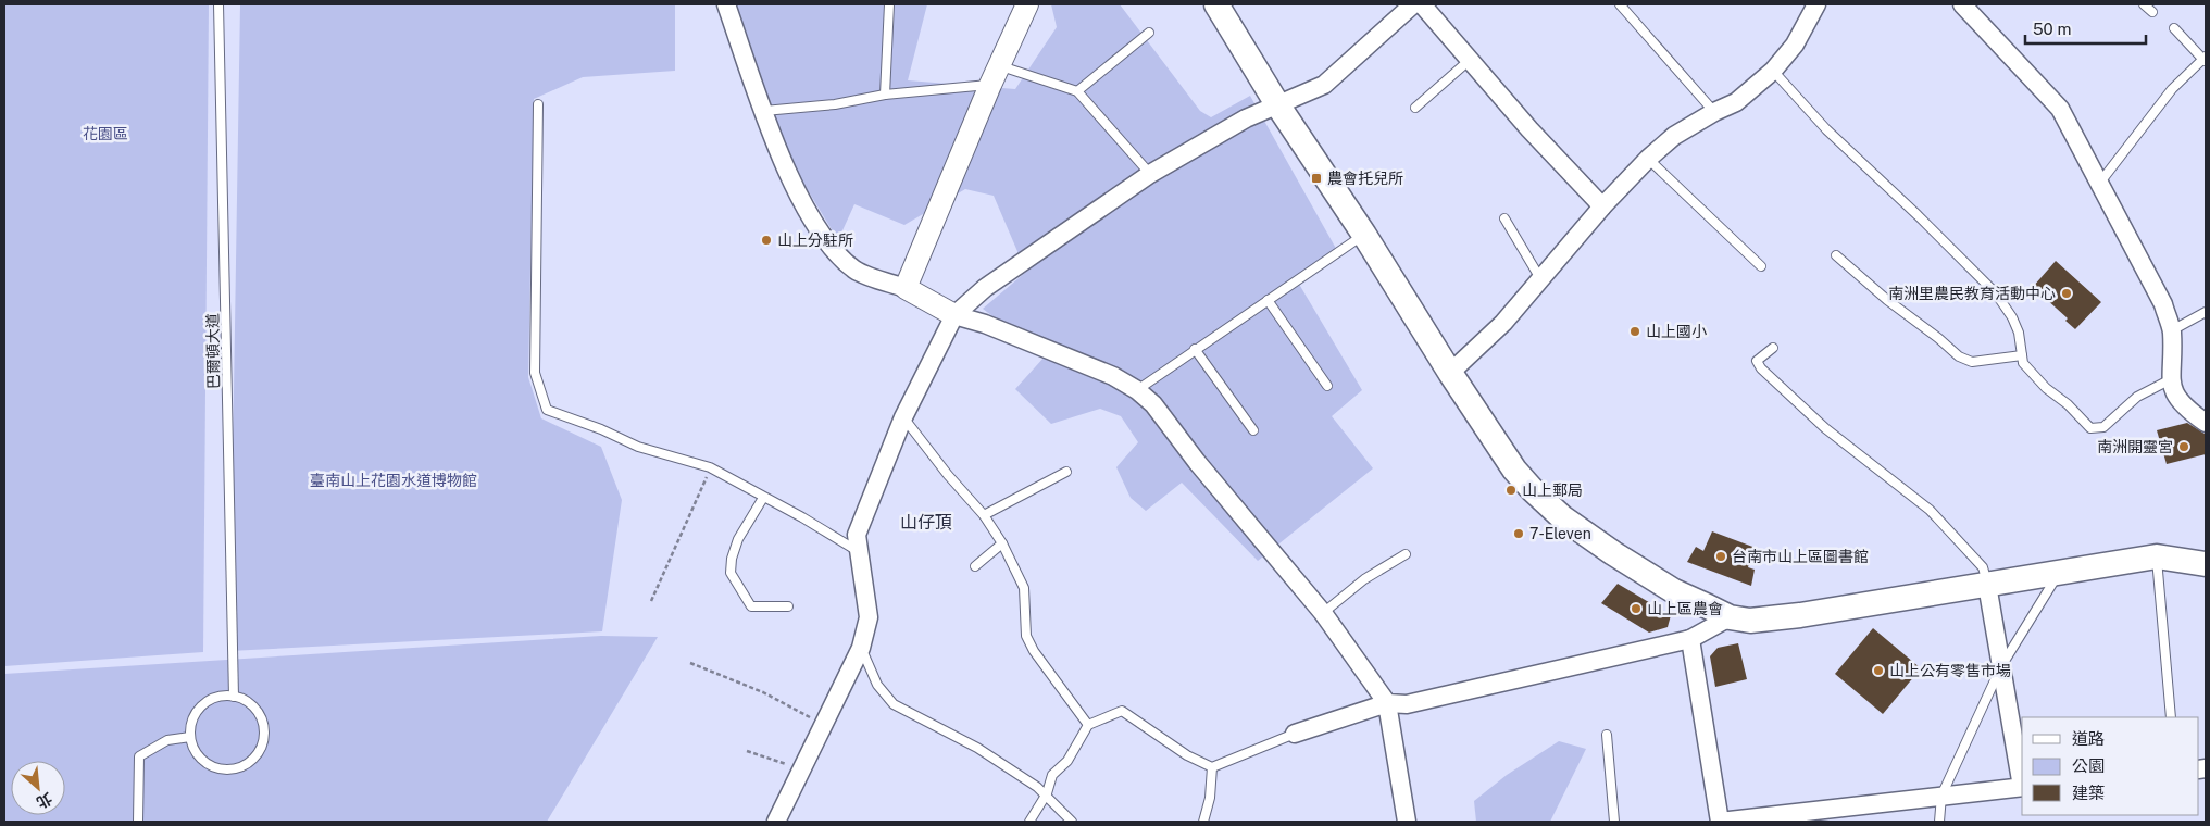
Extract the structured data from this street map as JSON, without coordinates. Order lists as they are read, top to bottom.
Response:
{
  "streets": {
    "lane": ["巴爾頓大道"]
  },
  "districts": ["山仔頂"],
  "parks": ["花園區", "臺南山上花園水道博物館"],
  "places": {
    "transit": ["農會托兒所"],
    "other": [
      "山上分駐所",
      "南洲里農民教育活動中心",
      "山上國小",
      "南洲開靈宮",
      "山上郵局",
      "7-Eleven",
      "台南市山上區圖書館",
      "山上區農會",
      "山上公有零售市場"
    ]
  },
  "legend": ["道路", "公園", "建築"],
  "scale_bar": "50 m",
  "north": "bottom right"
}
